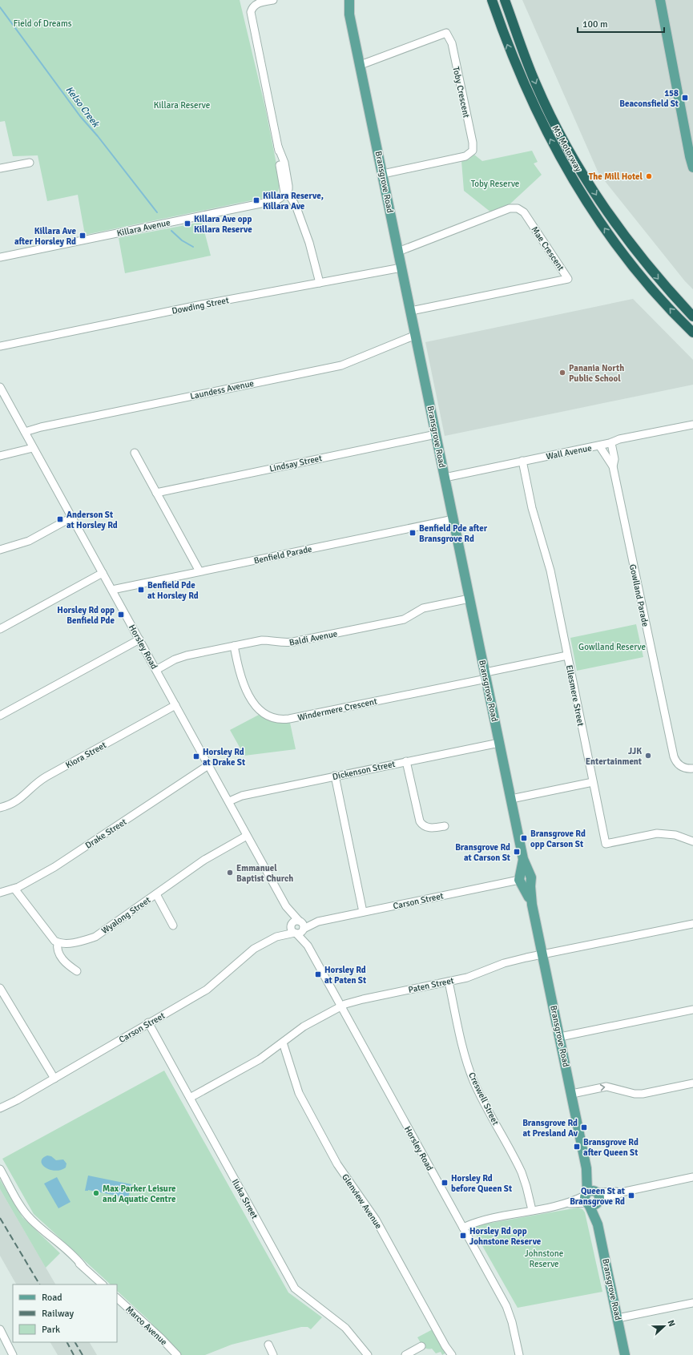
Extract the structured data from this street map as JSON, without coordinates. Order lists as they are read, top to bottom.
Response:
{
  "streets": {
    "highway": ["M5 Motorway"],
    "main road": ["Bransgrove Road"],
    "street": [
      "Toby Crescent",
      "Killara Avenue",
      "Mae Crescent",
      "Dowding Street",
      "Laundess Avenue",
      "Wall Avenue",
      "Lindsay Street",
      "Benfield Parade",
      "Gowlland Parade",
      "Baldi Avenue",
      "Horsley Road",
      "Ellesmere Street",
      "Windermere Crescent",
      "Kiora Street",
      "Dickenson Street",
      "Drake Street",
      "Carson Street",
      "Wyalong Street",
      "Paten Street",
      "Creswell Street",
      "Iluka Street",
      "Glenview Avenue",
      "Marco Avenue"
    ]
  },
  "crossings": [
    ["Toby Crescent", "Bransgrove Road"],
    ["Bransgrove Road", "Mae Crescent"],
    ["Bransgrove Road", "Dowding Street"],
    ["Bransgrove Road", "Laundess Avenue"],
    ["Bransgrove Road", "Wall Avenue"],
    ["Bransgrove Road", "Lindsay Street"],
    ["Bransgrove Road", "Benfield Parade"],
    ["Bransgrove Road", "Baldi Avenue"],
    ["Bransgrove Road", "Windermere Crescent"],
    ["Bransgrove Road", "Dickenson Street"],
    ["Bransgrove Road", "Carson Street"],
    ["Bransgrove Road", "Paten Street"],
    ["Laundess Avenue", "Horsley Road"],
    ["Wall Avenue", "Gowlland Parade"],
    ["Wall Avenue", "Ellesmere Street"],
    ["Benfield Parade", "Horsley Road"],
    ["Baldi Avenue", "Horsley Road"],
    ["Baldi Avenue", "Windermere Crescent"],
    ["Horsley Road", "Kiora Street"],
    ["Horsley Road", "Dickenson Street"],
    ["Horsley Road", "Drake Street"],
    ["Horsley Road", "Carson Street"],
    ["Horsley Road", "Wyalong Street"],
    ["Horsley Road", "Paten Street"],
    ["Ellesmere Street", "Windermere Crescent"],
    ["Carson Street", "Iluka Street"],
    ["Paten Street", "Creswell Street"],
    ["Paten Street", "Iluka Street"],
    ["Paten Street", "Glenview Avenue"]
  ],
  "water": ["Kelso Creek"],
  "parks": [
    "Field of Dreams",
    "Killara Reserve",
    "Toby Reserve",
    "Gowlland Reserve",
    "Johnstone Reserve"
  ],
  "places": {
    "transit": [
      "158 Beaconsfield St",
      "Killara Reserve, Killara Ave",
      "Killara Ave opp Killara Reserve",
      "Killara Ave after Horsley Rd",
      "Anderson St at Horsley Rd",
      "Benfield Pde after Bransgrove Rd",
      "Benfield Pde at Horsley Rd",
      "Horsley Rd opp Benfield Pde",
      "Horsley Rd at Drake St",
      "Bransgrove Rd opp Carson St",
      "Bransgrove Rd at Carson St",
      "Horsley Rd at Paten St",
      "Bransgrove Rd at Presland Av",
      "Bransgrove Rd after Queen St",
      "Horsley Rd before Queen St",
      "Queen St at Bransgrove Rd",
      "Horsley Rd opp Johnstone Reserve"
    ],
    "other": [
      "The Mill Hotel",
      "Panania North Public School",
      "JJK Entertainment",
      "Emmanuel Baptist Church",
      "Max Parker Leisure and Aquatic Centre"
    ]
  },
  "legend": ["Road", "Railway", "Park"],
  "scale_bar": "100 m",
  "north": "right"
}
